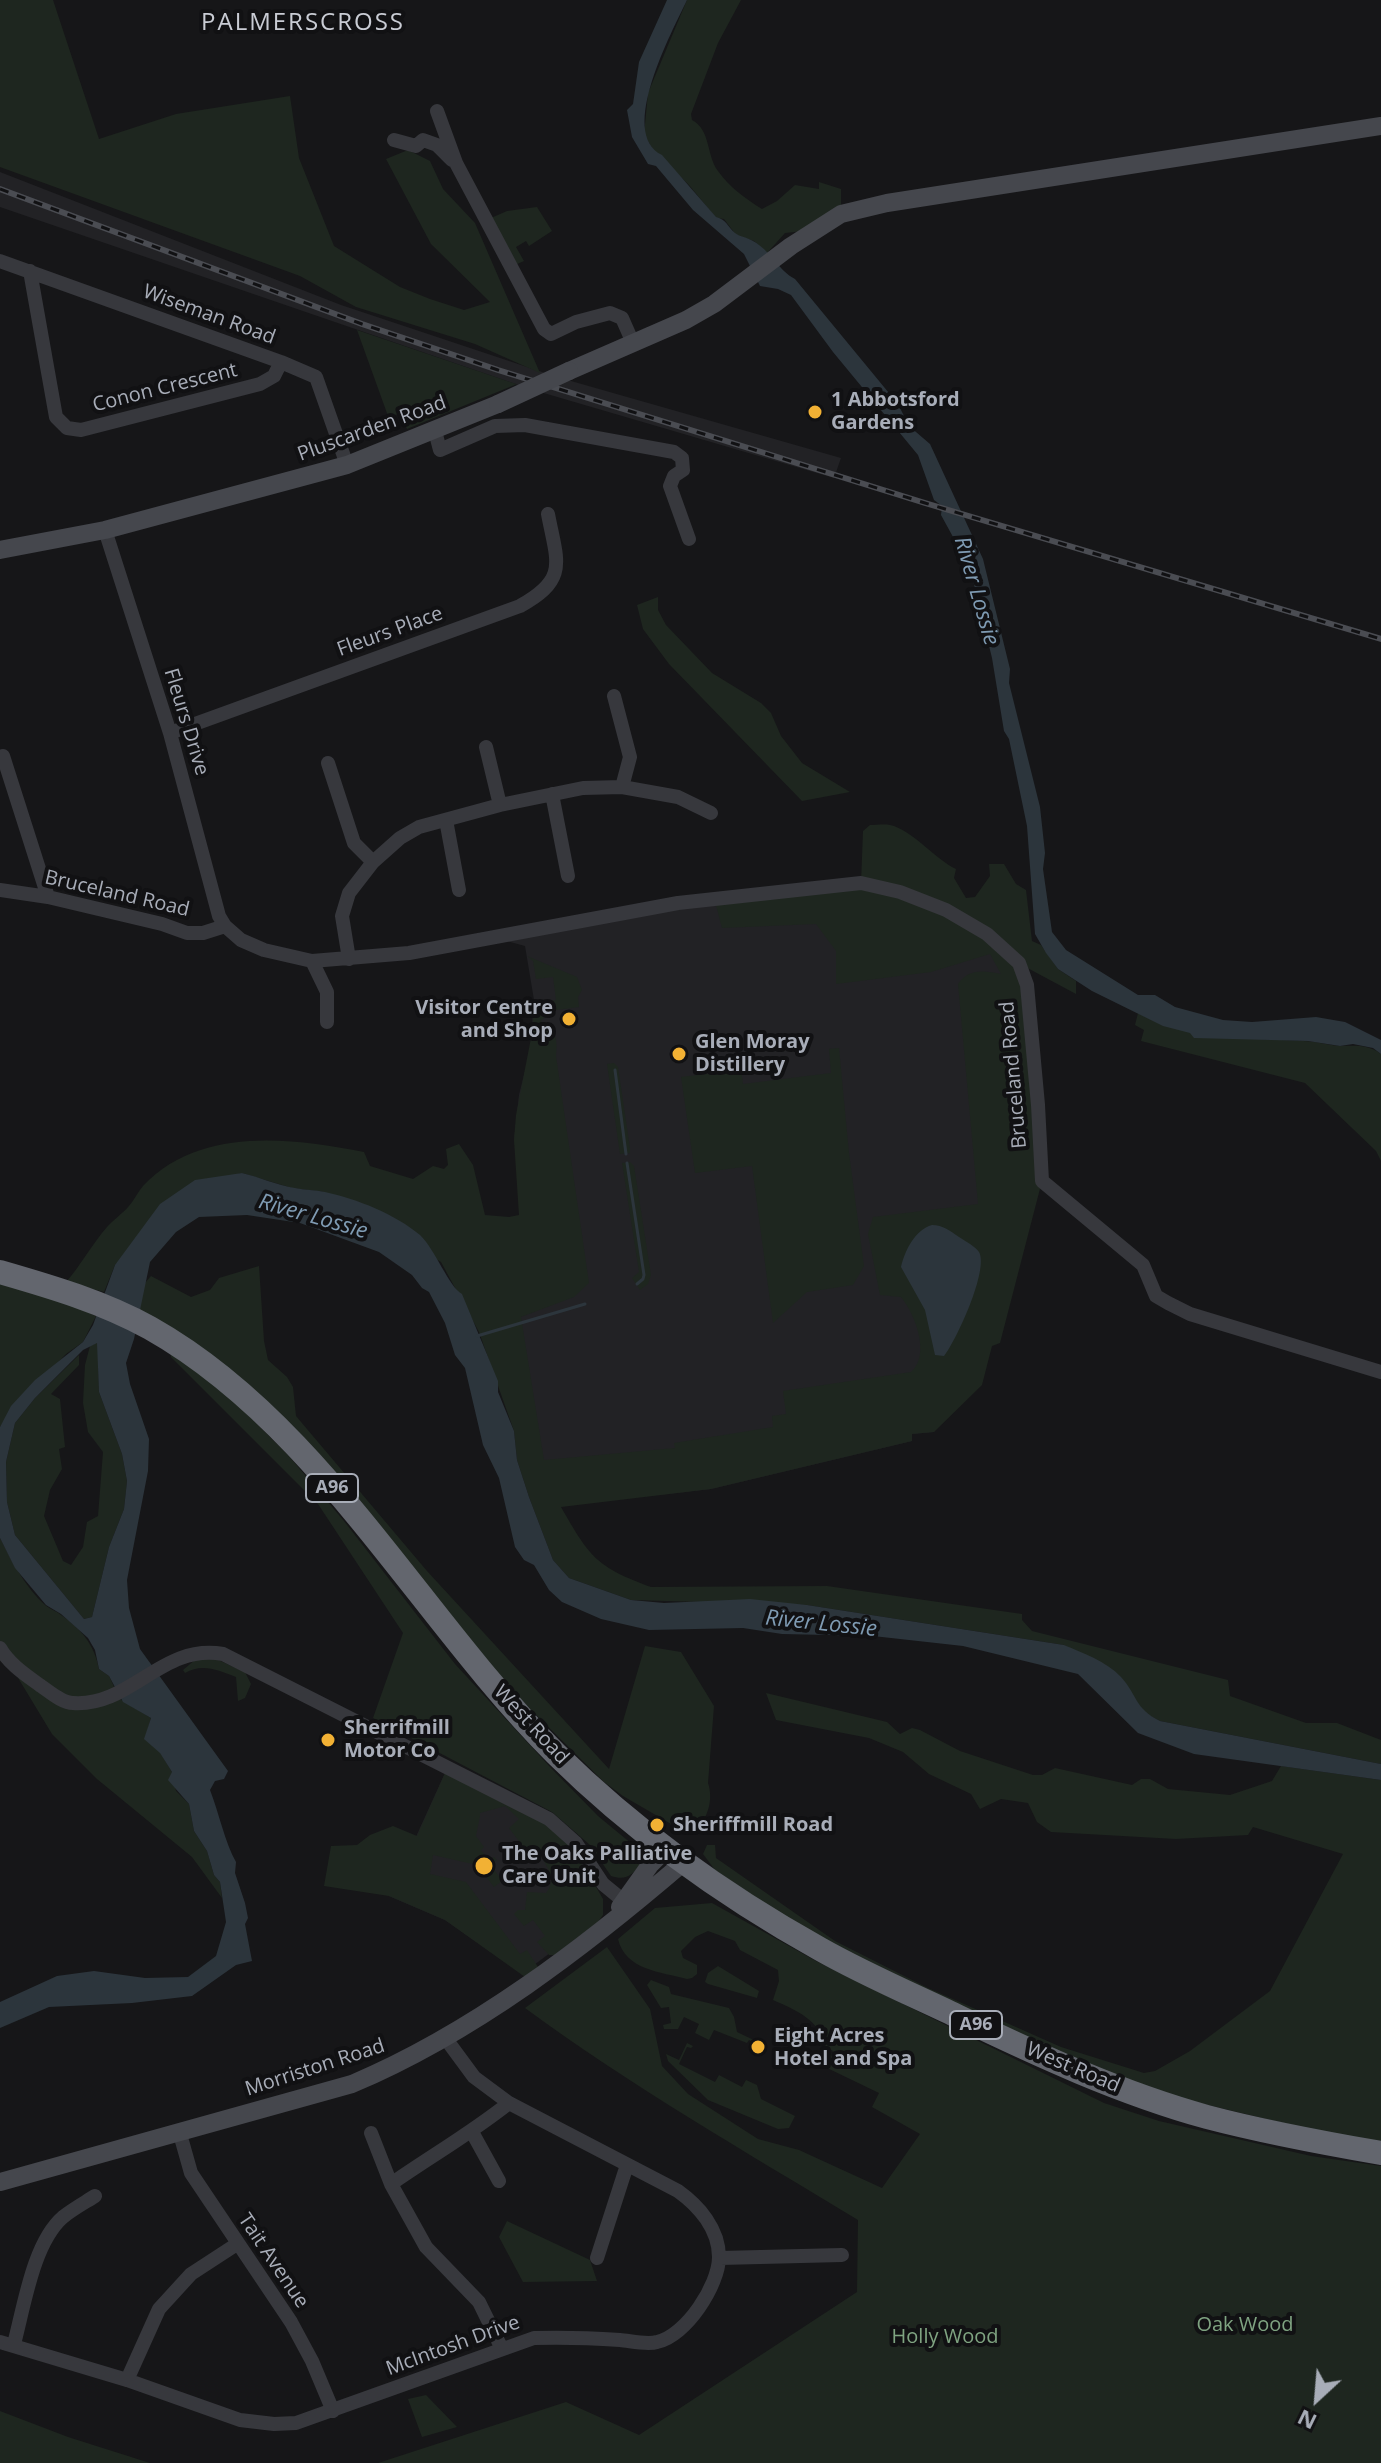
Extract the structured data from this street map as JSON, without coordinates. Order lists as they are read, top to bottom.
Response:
{
  "streets": {
    "highway": ["A96", "West Road"],
    "main road": ["Pluscarden Road", "Morriston Road"],
    "street": [
      "Wiseman Road",
      "Conon Crescent",
      "Fleurs Place",
      "Fleurs Drive",
      "Bruceland Road",
      "Tait Avenue",
      "McIntosh Drive"
    ]
  },
  "crossings": [
    ["Wiseman Road", "Conon Crescent"],
    ["Wiseman Road", "Pluscarden Road"],
    ["Pluscarden Road", "Fleurs Drive"],
    ["Fleurs Place", "Fleurs Drive"],
    ["Fleurs Drive", "Bruceland Road"],
    ["West Road", "Morriston Road"],
    ["Morriston Road", "Tait Avenue"],
    ["Tait Avenue", "McIntosh Drive"]
  ],
  "districts": ["PALMERSCROSS"],
  "water": ["River Lossie"],
  "parks": ["Oak Wood", "Holly Wood"],
  "places": [
    "1 Abbotsford Gardens",
    "Visitor Centre and Shop",
    "Glen Moray Distillery",
    "Sherrifmill Motor Co",
    "Sheriffmill Road",
    "The Oaks Palliative Care Unit",
    "Eight Acres Hotel and Spa"
  ],
  "north": "bottom left"
}
